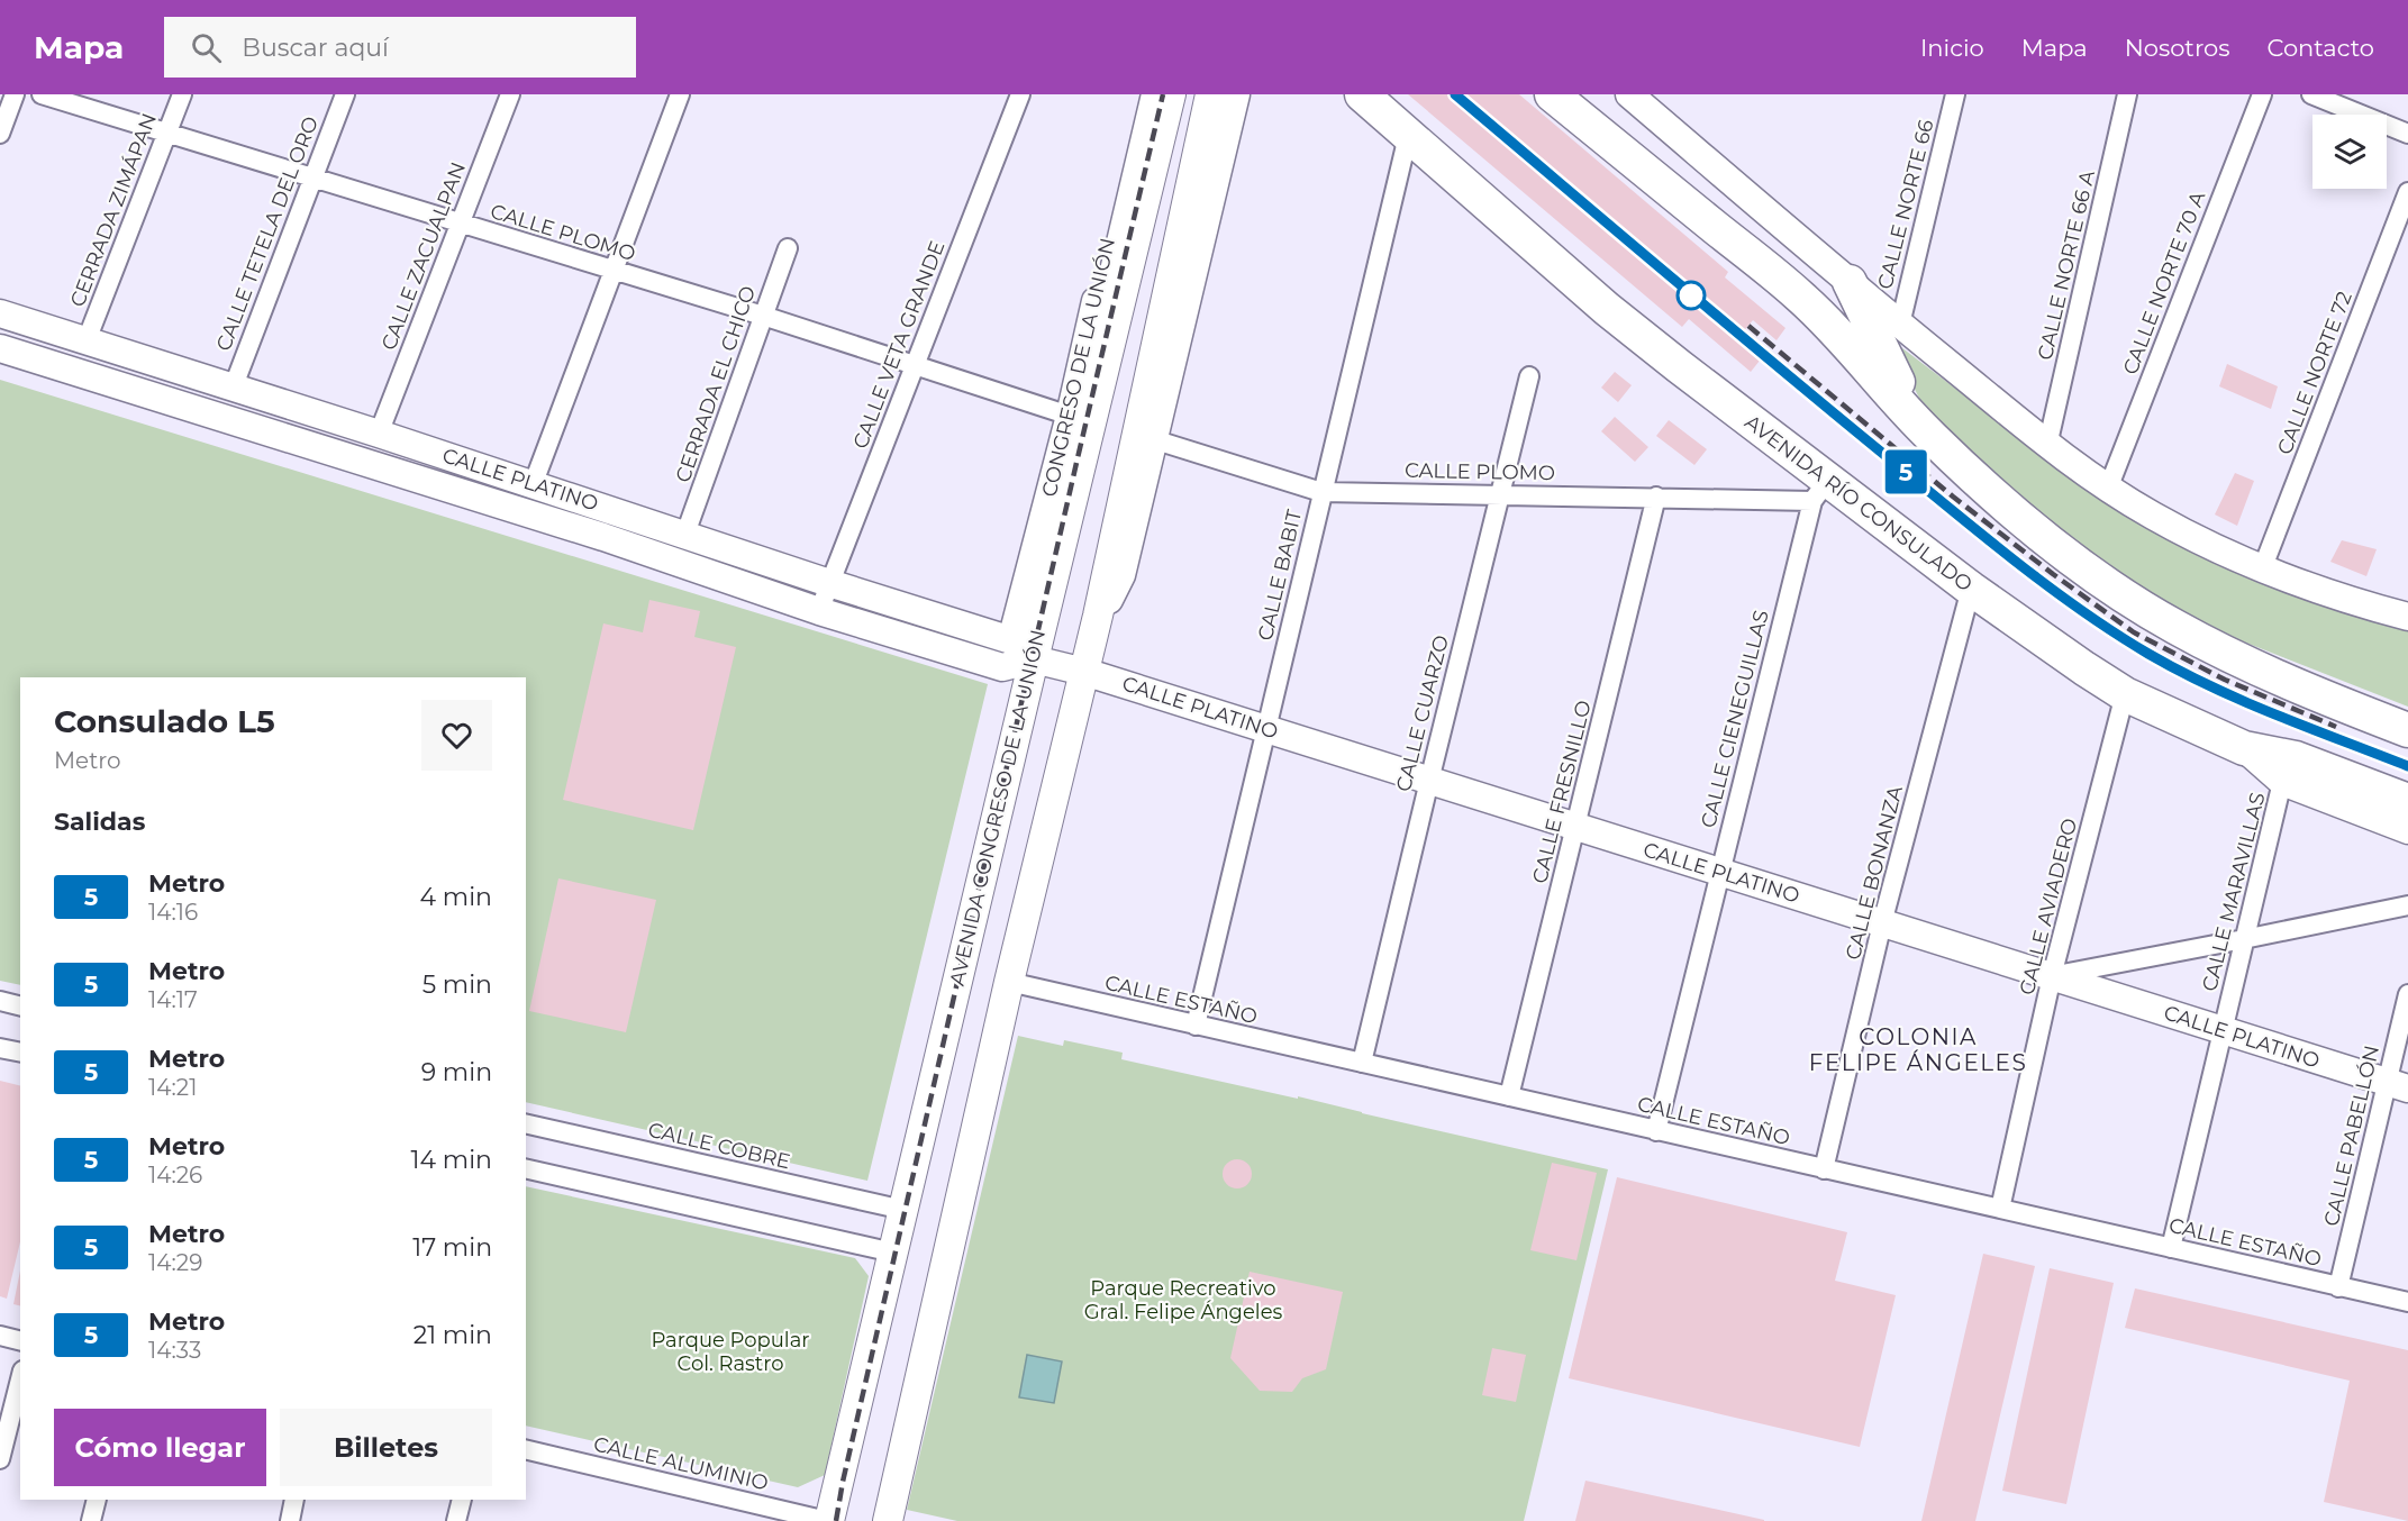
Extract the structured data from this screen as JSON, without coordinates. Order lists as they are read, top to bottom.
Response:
{
  "streets": {
    "highway": ["AVENIDA RÍO CONSULADO"],
    "main road": ["AVENIDA CONGRESO DE LA UNIÓN"],
    "street": [
      "CALLE NORTE 66",
      "CERRADA ZIMÁPAN",
      "CALLE PLOMO",
      "CALLE TETELA DEL ORO",
      "CALLE ZACUALPAN",
      "CALLE NORTE 66 A",
      "CALLE NORTE 70 A",
      "CALLE VETA GRANDE",
      "CONGRESO DE LA UNIÓN",
      "CALLE NORTE 72",
      "CERRADA EL CHICO",
      "CALLE PLATINO",
      "CALLE BABIT",
      "CALLE CUARZO",
      "CALLE CIENEGUILLAS",
      "CALLE FRESNILLO",
      "CALLE BONANZA",
      "CALLE MARAVILLAS",
      "CALLE AVIADERO",
      "CALLE ESTAÑO",
      "CALLE PABELLÓN",
      "CALLE COBRE",
      "CALLE ALUMINIO"
    ]
  },
  "crossings": [
    ["CERRADA ZIMÁPAN", "CALLE PLOMO"],
    ["CERRADA ZIMÁPAN", "CALLE PLATINO"],
    ["CALLE PLOMO", "CALLE TETELA DEL ORO"],
    ["CALLE PLOMO", "CALLE ZACUALPAN"],
    ["CALLE PLOMO", "CALLE VETA GRANDE"],
    ["CALLE PLOMO", "CONGRESO DE LA UNIÓN"],
    ["CALLE PLOMO", "CERRADA EL CHICO"],
    ["CALLE PLOMO", "AVENIDA RÍO CONSULADO"],
    ["CALLE PLOMO", "CALLE BABIT"],
    ["CALLE PLOMO", "CALLE CUARZO"],
    ["CALLE PLOMO", "CALLE CIENEGUILLAS"],
    ["CALLE PLOMO", "CALLE FRESNILLO"],
    ["CALLE TETELA DEL ORO", "CALLE PLATINO"],
    ["CALLE ZACUALPAN", "CALLE PLATINO"],
    ["CALLE VETA GRANDE", "CALLE PLATINO"],
    ["CONGRESO DE LA UNIÓN", "CALLE PLATINO"],
    ["CERRADA EL CHICO", "CALLE PLATINO"],
    ["CALLE PLATINO", "CALLE BABIT"],
    ["CALLE PLATINO", "CALLE CUARZO"],
    ["CALLE PLATINO", "CALLE CIENEGUILLAS"],
    ["CALLE PLATINO", "CALLE FRESNILLO"],
    ["CALLE PLATINO", "AVENIDA CONGRESO DE LA UNIÓN"],
    ["CALLE PLATINO", "CALLE BONANZA"],
    ["CALLE PLATINO", "CALLE MARAVILLAS"],
    ["CALLE PLATINO", "CALLE AVIADERO"],
    ["CALLE PLATINO", "CALLE PABELLÓN"],
    ["AVENIDA RÍO CONSULADO", "CALLE BABIT"],
    ["AVENIDA RÍO CONSULADO", "CALLE CIENEGUILLAS"],
    ["AVENIDA RÍO CONSULADO", "CALLE BONANZA"],
    ["AVENIDA RÍO CONSULADO", "CALLE MARAVILLAS"],
    ["AVENIDA RÍO CONSULADO", "CALLE AVIADERO"],
    ["CALLE BABIT", "CALLE ESTAÑO"],
    ["CALLE CUARZO", "CALLE ESTAÑO"],
    ["CALLE CIENEGUILLAS", "CALLE ESTAÑO"],
    ["CALLE FRESNILLO", "CALLE ESTAÑO"],
    ["AVENIDA CONGRESO DE LA UNIÓN", "CALLE COBRE"],
    ["AVENIDA CONGRESO DE LA UNIÓN", "CALLE ALUMINIO"],
    ["CALLE BONANZA", "CALLE ESTAÑO"],
    ["CALLE MARAVILLAS", "CALLE ESTAÑO"],
    ["CALLE AVIADERO", "CALLE ESTAÑO"],
    ["CALLE ESTAÑO", "CALLE PABELLÓN"]
  ],
  "districts": ["COLONIA FELIPE ÁNGELES"],
  "parks": ["Parque Recreativo Gral. Felipe Ángeles", "Parque Popular Col. Rastro"],
  "lines": ["metro line 5"],
  "page": {
    "header": "Mapa",
    "search": "Buscar aquí",
    "nav": [
      "Inicio",
      "Mapa",
      "Nosotros",
      "Contacto"
    ],
    "on_map": "5",
    "heading": [
      ["Consulado L5", "Metro"],
      "Salidas"
    ],
    "list": [
      {
        "mark": "5",
        "name": "Metro",
        "note": "14:16",
        "value": "4 min"
      },
      {
        "mark": "5",
        "name": "Metro",
        "note": "14:17",
        "value": "5 min"
      },
      {
        "mark": "5",
        "name": "Metro",
        "note": "14:21",
        "value": "9 min"
      },
      {
        "mark": "5",
        "name": "Metro",
        "note": "14:26",
        "value": "14 min"
      },
      {
        "mark": "5",
        "name": "Metro",
        "note": "14:29",
        "value": "17 min"
      },
      {
        "mark": "5",
        "name": "Metro",
        "note": "14:33",
        "value": "21 min"
      }
    ],
    "buttons": ["Cómo llegar", "Billetes"]
  }
}
